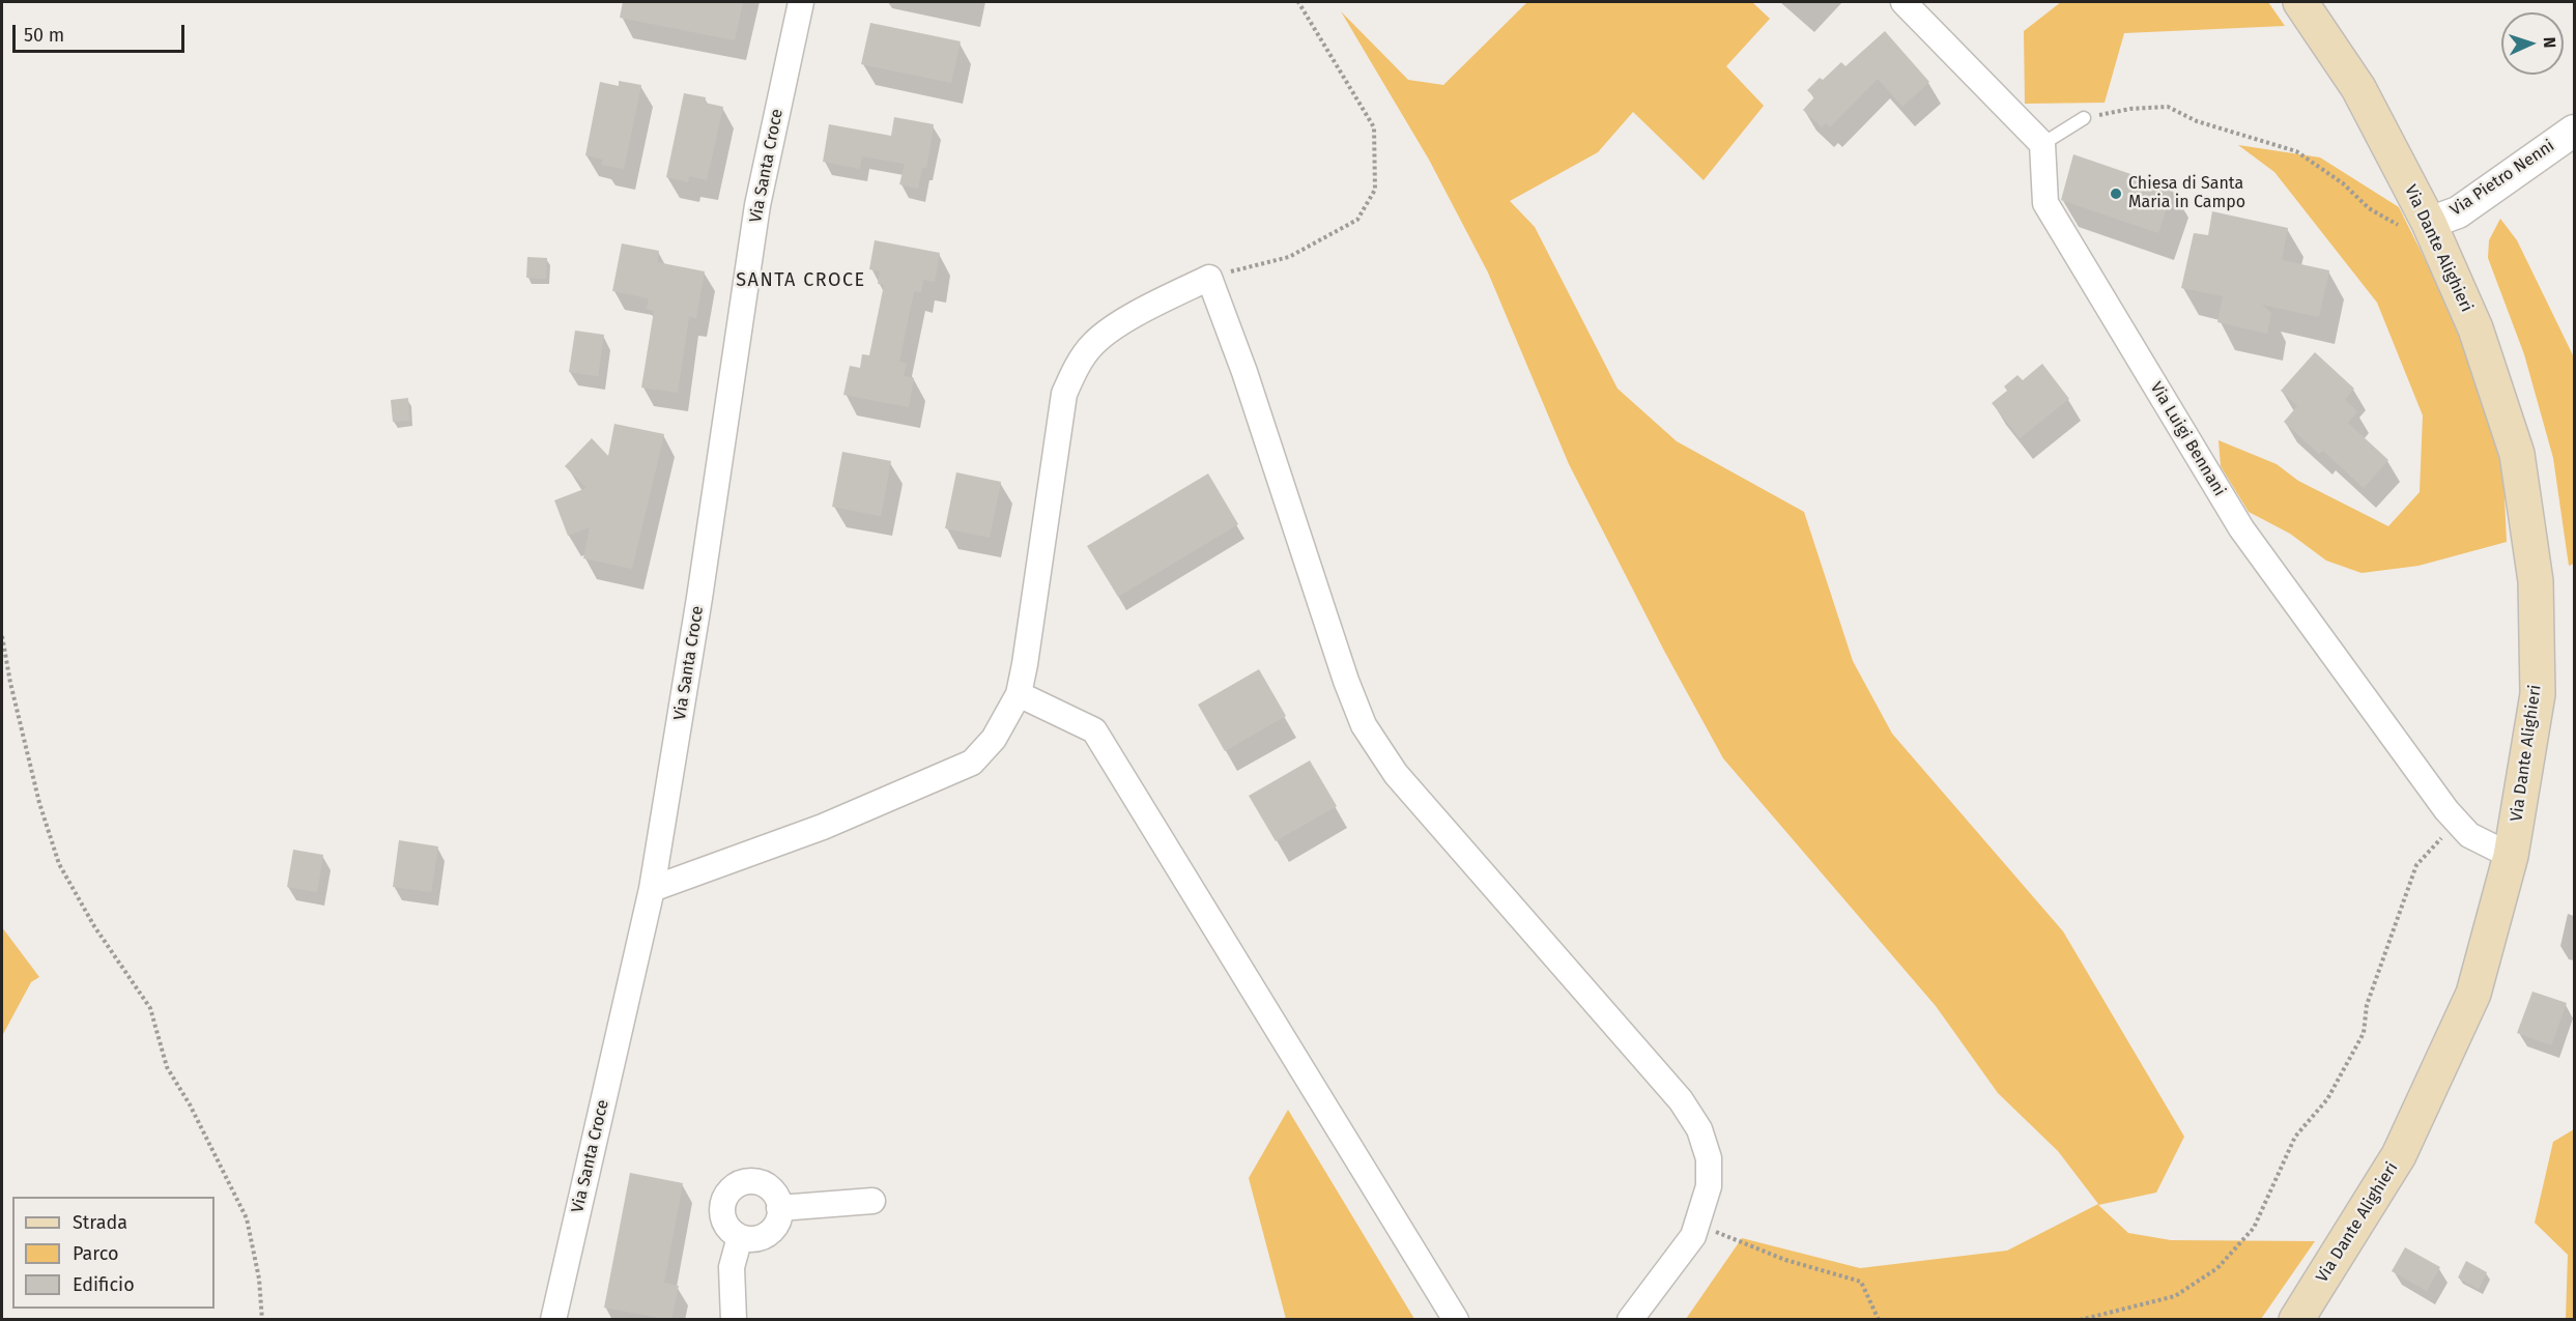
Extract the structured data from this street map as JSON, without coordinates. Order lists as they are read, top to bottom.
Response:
{
  "streets": {
    "main road": ["Via Dante Alighieri"],
    "street": ["Via Santa Croce", "Via Pietro Nenni", "Via Luigi Bennani"]
  },
  "crossings": [
    ["Via Pietro Nenni", "Via Dante Alighieri"],
    ["Via Dante Alighieri", "Via Luigi Bennani"]
  ],
  "districts": ["SANTA CROCE"],
  "places": ["Chiesa di Santa Maria in Campo"],
  "legend": ["Strada", "Parco", "Edificio"],
  "scale_bar": "50 m",
  "north": "right"
}
